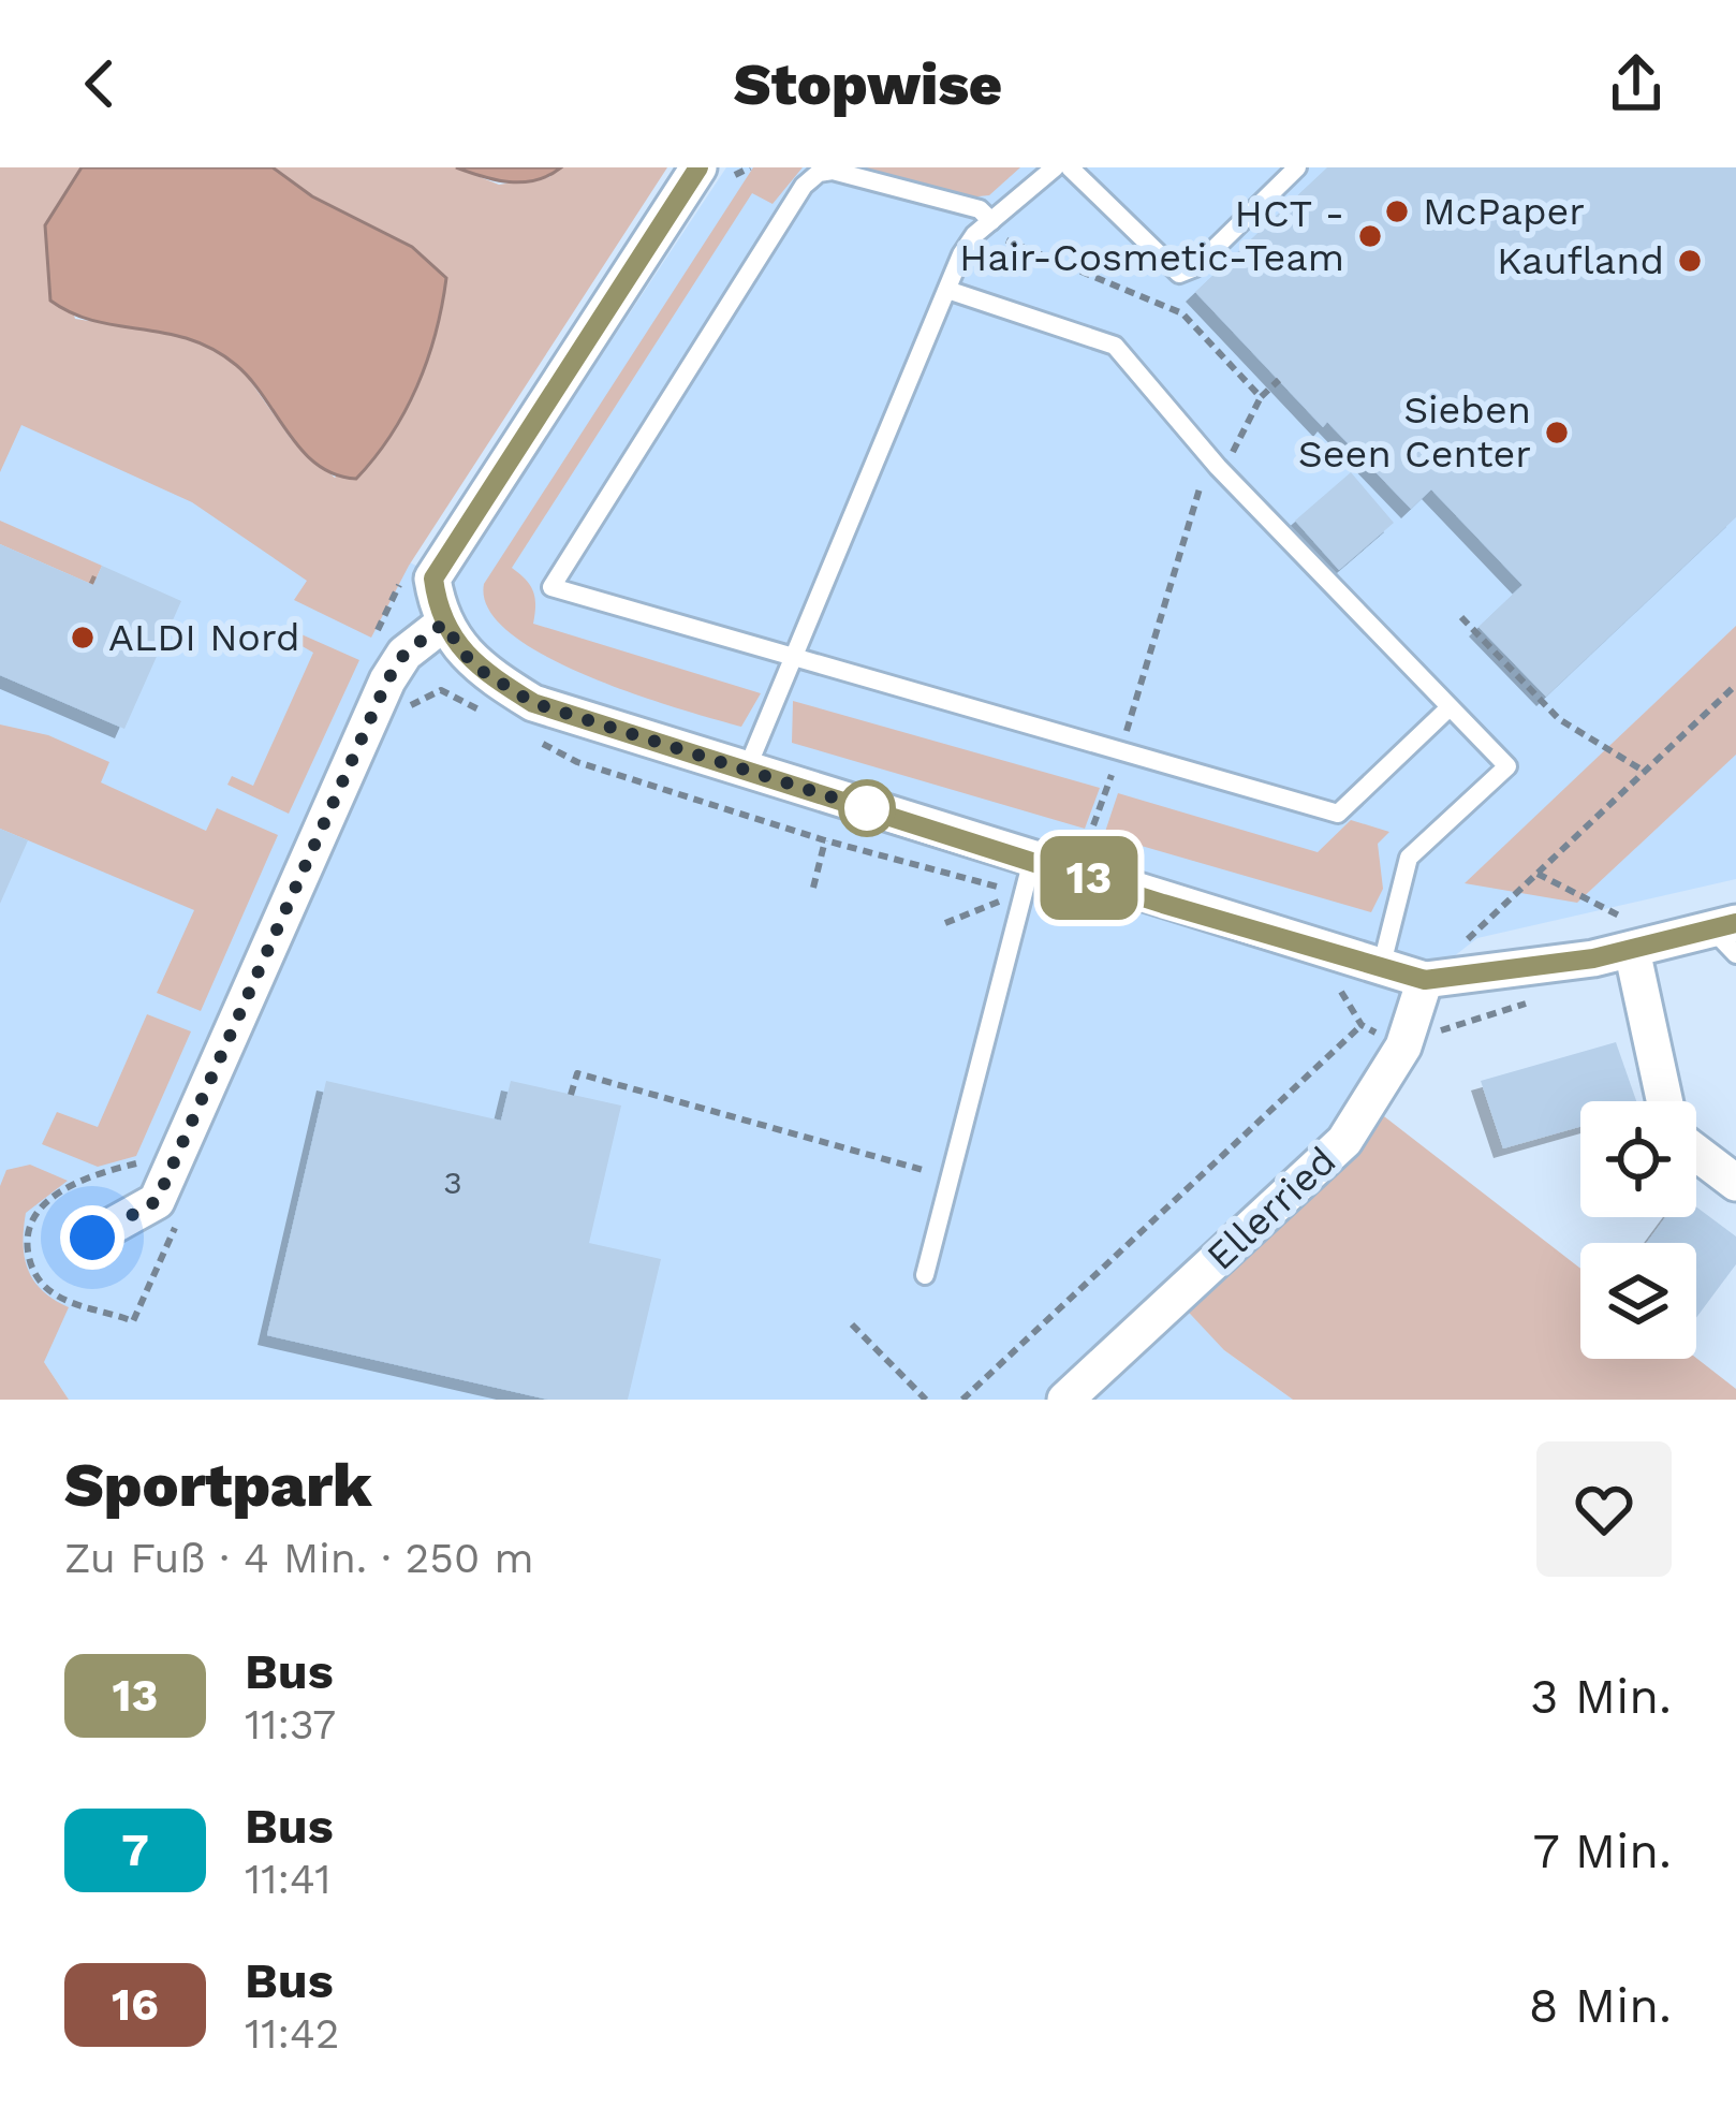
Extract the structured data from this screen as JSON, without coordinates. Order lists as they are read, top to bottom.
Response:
{
  "streets": {
    "street": ["Ellerried"]
  },
  "places": [
    "McPaper",
    "HCT - Hair-Cosmetic-Team",
    "Kaufland",
    "Sieben Seen Center",
    "ALDI Nord"
  ],
  "lines": ["bus line 13"],
  "house_numbers": ["3"],
  "page": {
    "header": "Stopwise",
    "on_map": "13",
    "heading": ["Sportpark", "Zu Fuß · 4 Min. · 250 m"],
    "list": [
      {
        "mark": "13",
        "name": "Bus",
        "note": "11:37",
        "value": "3 Min."
      },
      {
        "mark": "7",
        "name": "Bus",
        "note": "11:41",
        "value": "7 Min."
      },
      {
        "mark": "16",
        "name": "Bus",
        "note": "11:42",
        "value": "8 Min."
      }
    ]
  }
}
